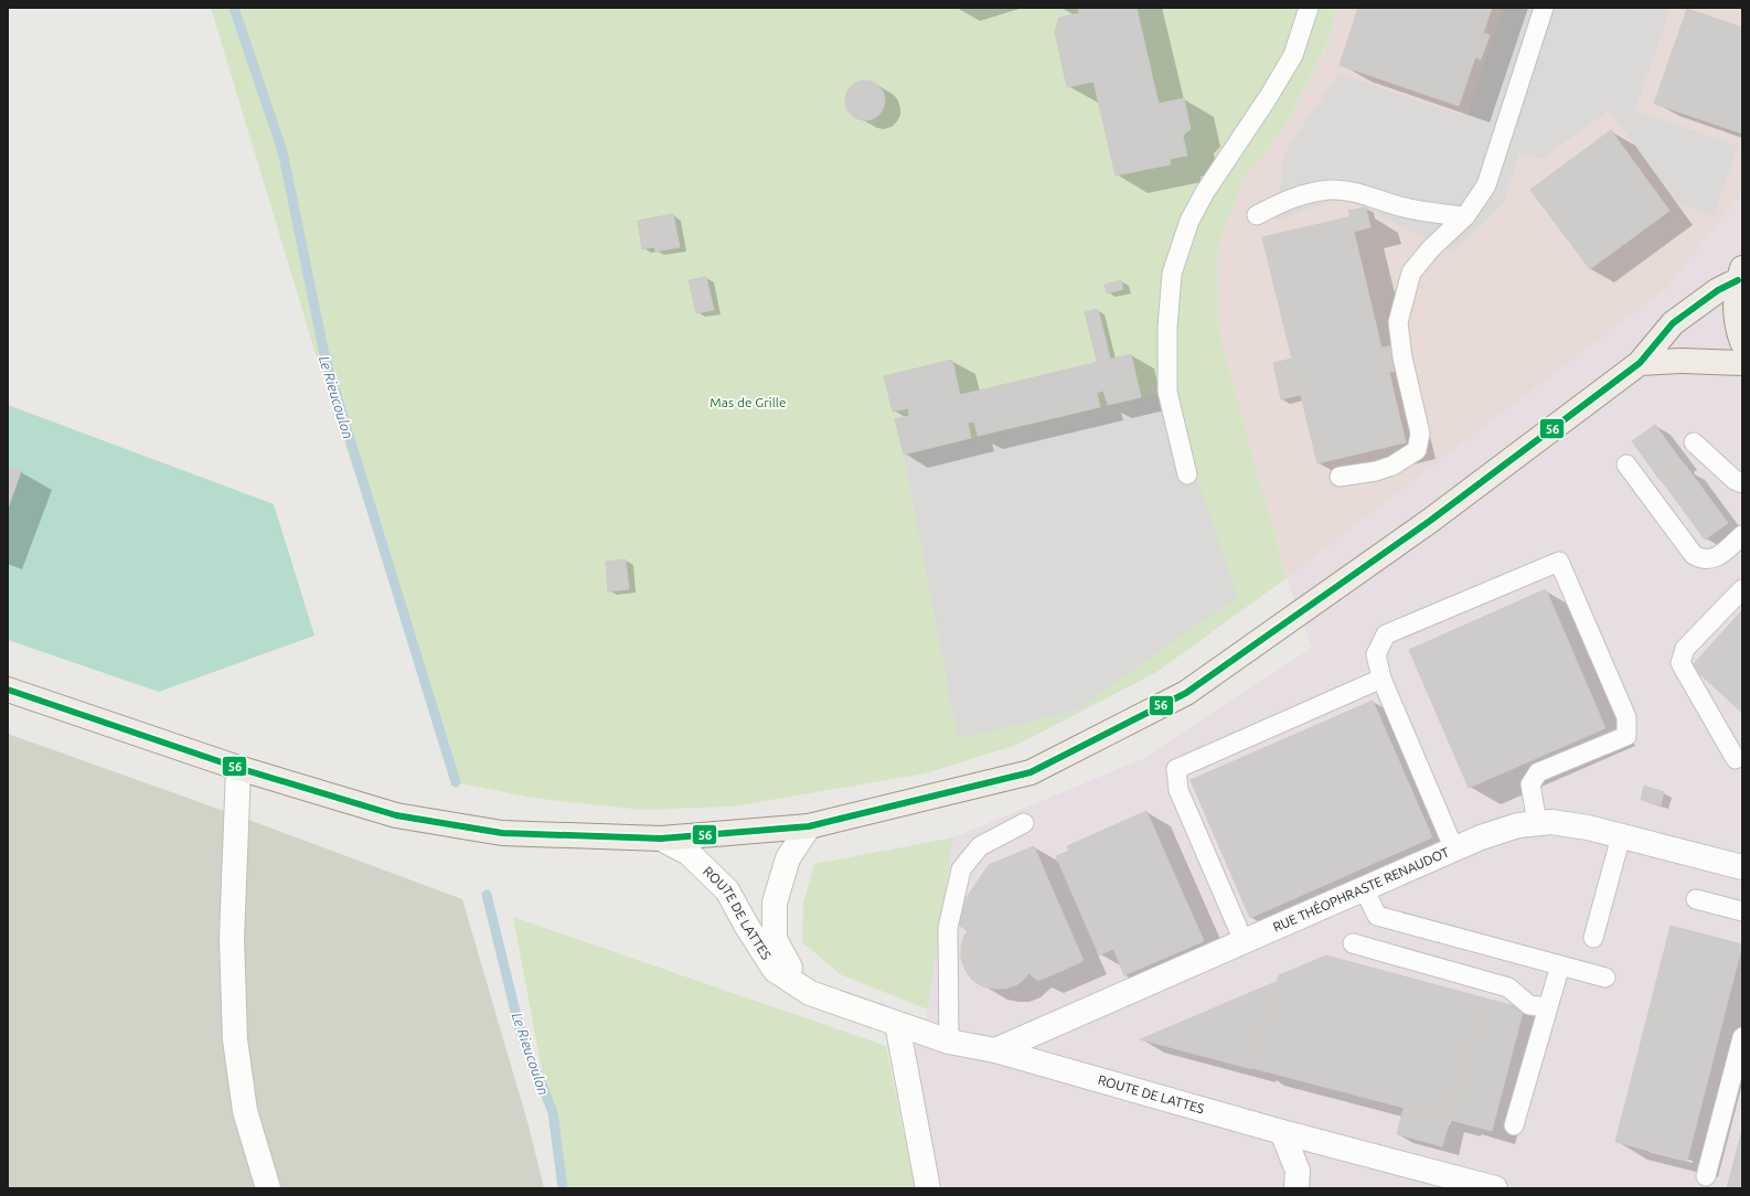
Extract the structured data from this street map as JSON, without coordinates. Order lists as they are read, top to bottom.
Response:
{
  "streets": {
    "street": ["RUE THÉOPHRASTE RENAUDOT", "ROUTE DE LATTES"]
  },
  "crossings": [
    ["RUE THÉOPHRASTE RENAUDOT", "ROUTE DE LATTES"]
  ],
  "water": ["Le Rieucoulon"],
  "parks": ["Mas de Grille"],
  "lines": ["transit line 56"]
}
